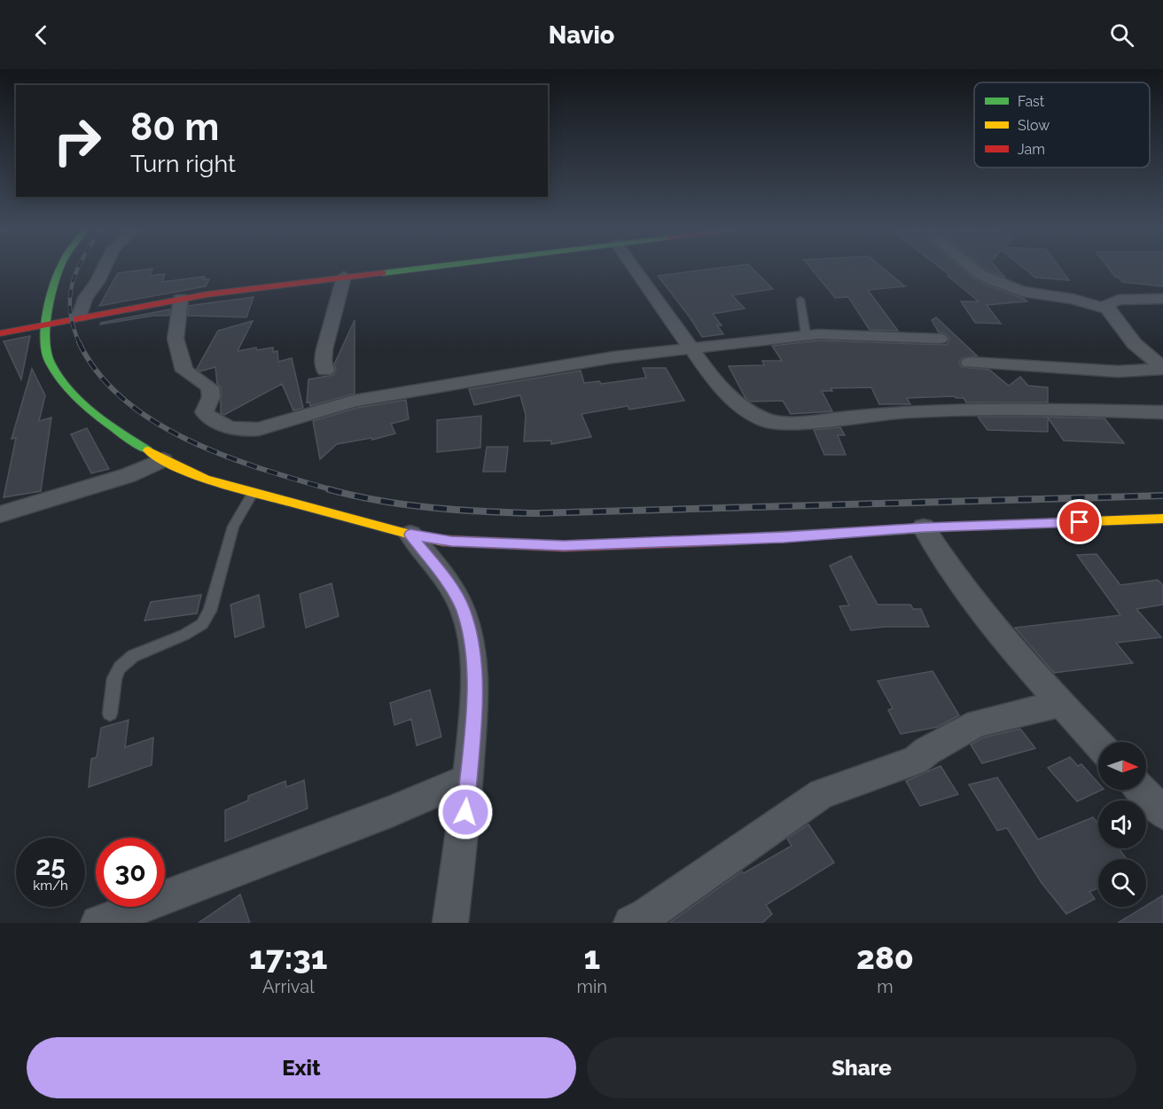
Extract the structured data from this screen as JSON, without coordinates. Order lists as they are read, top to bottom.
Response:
{
  "legend": ["Fast", "Slow", "Jam"],
  "north": "right",
  "page": {
    "header": "Navio",
    "turn": ["80 m", "Turn right"],
    "speed": "25 km/h",
    "limit": "30",
    "eta": [
      "17:31",
      "Arrival",
      "1",
      "min",
      "280",
      "m"
    ],
    "buttons": ["Exit", "Share"]
  }
}
